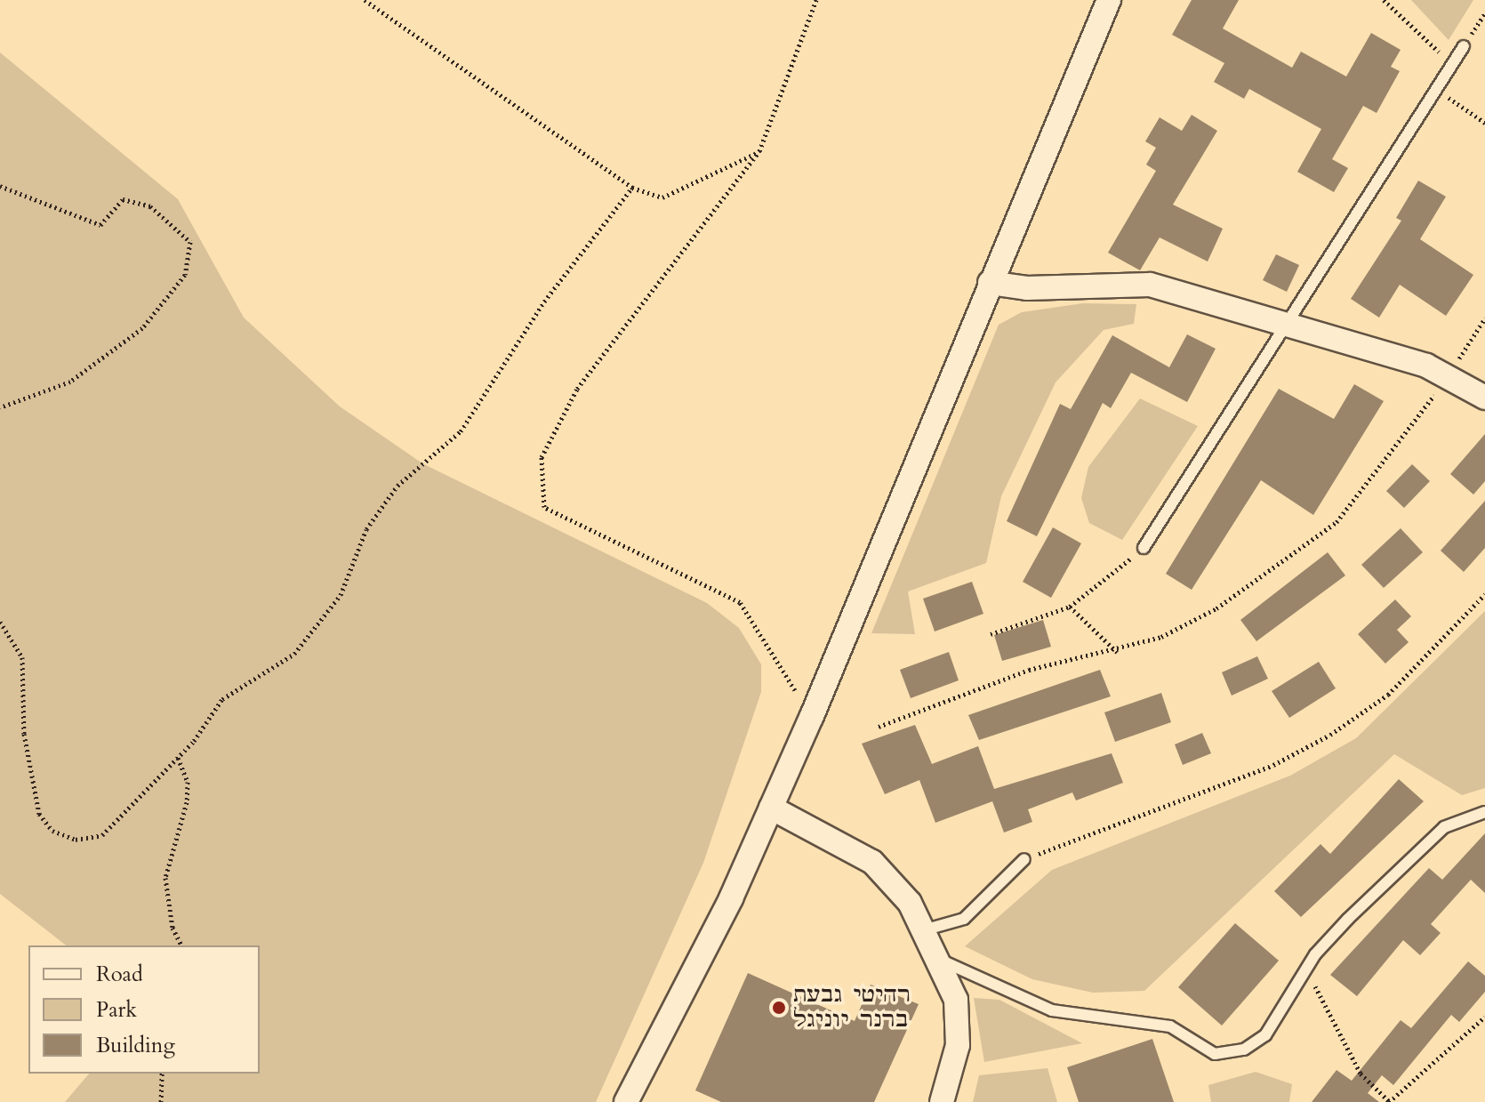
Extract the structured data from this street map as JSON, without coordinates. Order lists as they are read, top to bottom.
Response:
{
  "places": ["רהיטי גבעת ברנר יוניגל"],
  "legend": ["Road", "Park", "Building"]
}
